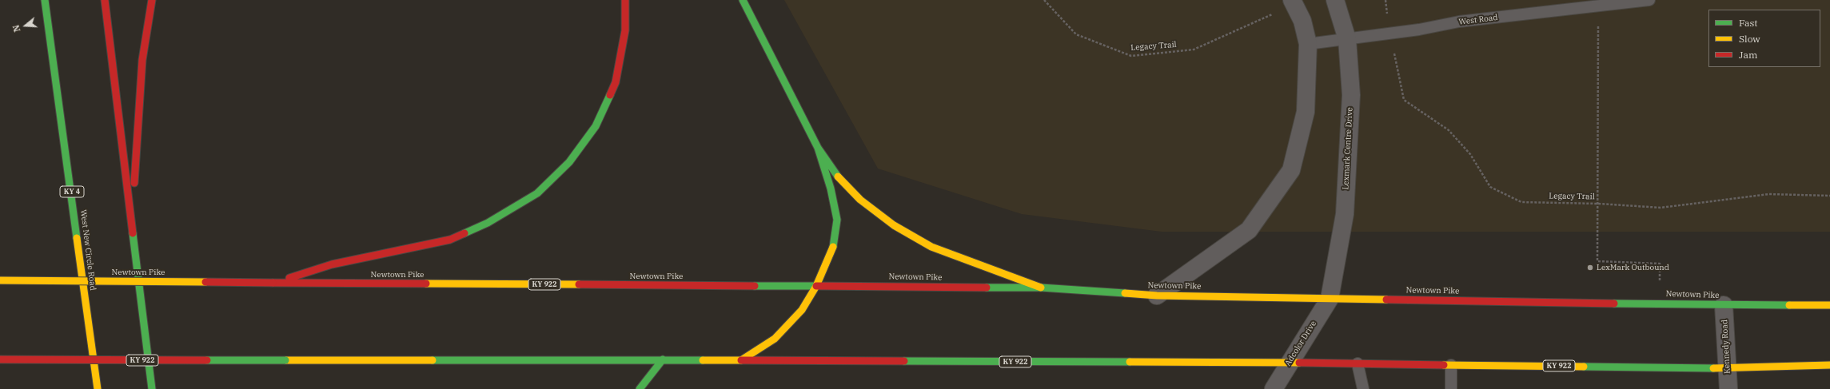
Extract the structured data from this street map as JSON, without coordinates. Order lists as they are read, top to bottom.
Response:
{
  "streets": {
    "main road": [
      "KY 4",
      "West New Circle Road",
      "Newtown Pike",
      "KY 922"
    ],
    "street": ["Lexmark Centre Drive", "Adcolor Drive", "Kennedy Road"],
    "lane": ["West Road"],
    "path": ["Legacy Trail"]
  },
  "crossings": [
    ["West Road", "Lexmark Centre Drive"],
    ["Lexmark Centre Drive", "Newtown Pike"],
    ["Lexmark Centre Drive", "Adcolor Drive"],
    ["Newtown Pike", "Adcolor Drive"],
    ["Newtown Pike", "Kennedy Road"],
    ["KY 922", "Adcolor Drive"],
    ["KY 922", "Kennedy Road"]
  ],
  "places": ["LexMark Outbound"],
  "legend": ["Fast", "Slow", "Jam"],
  "north": "left"
}
